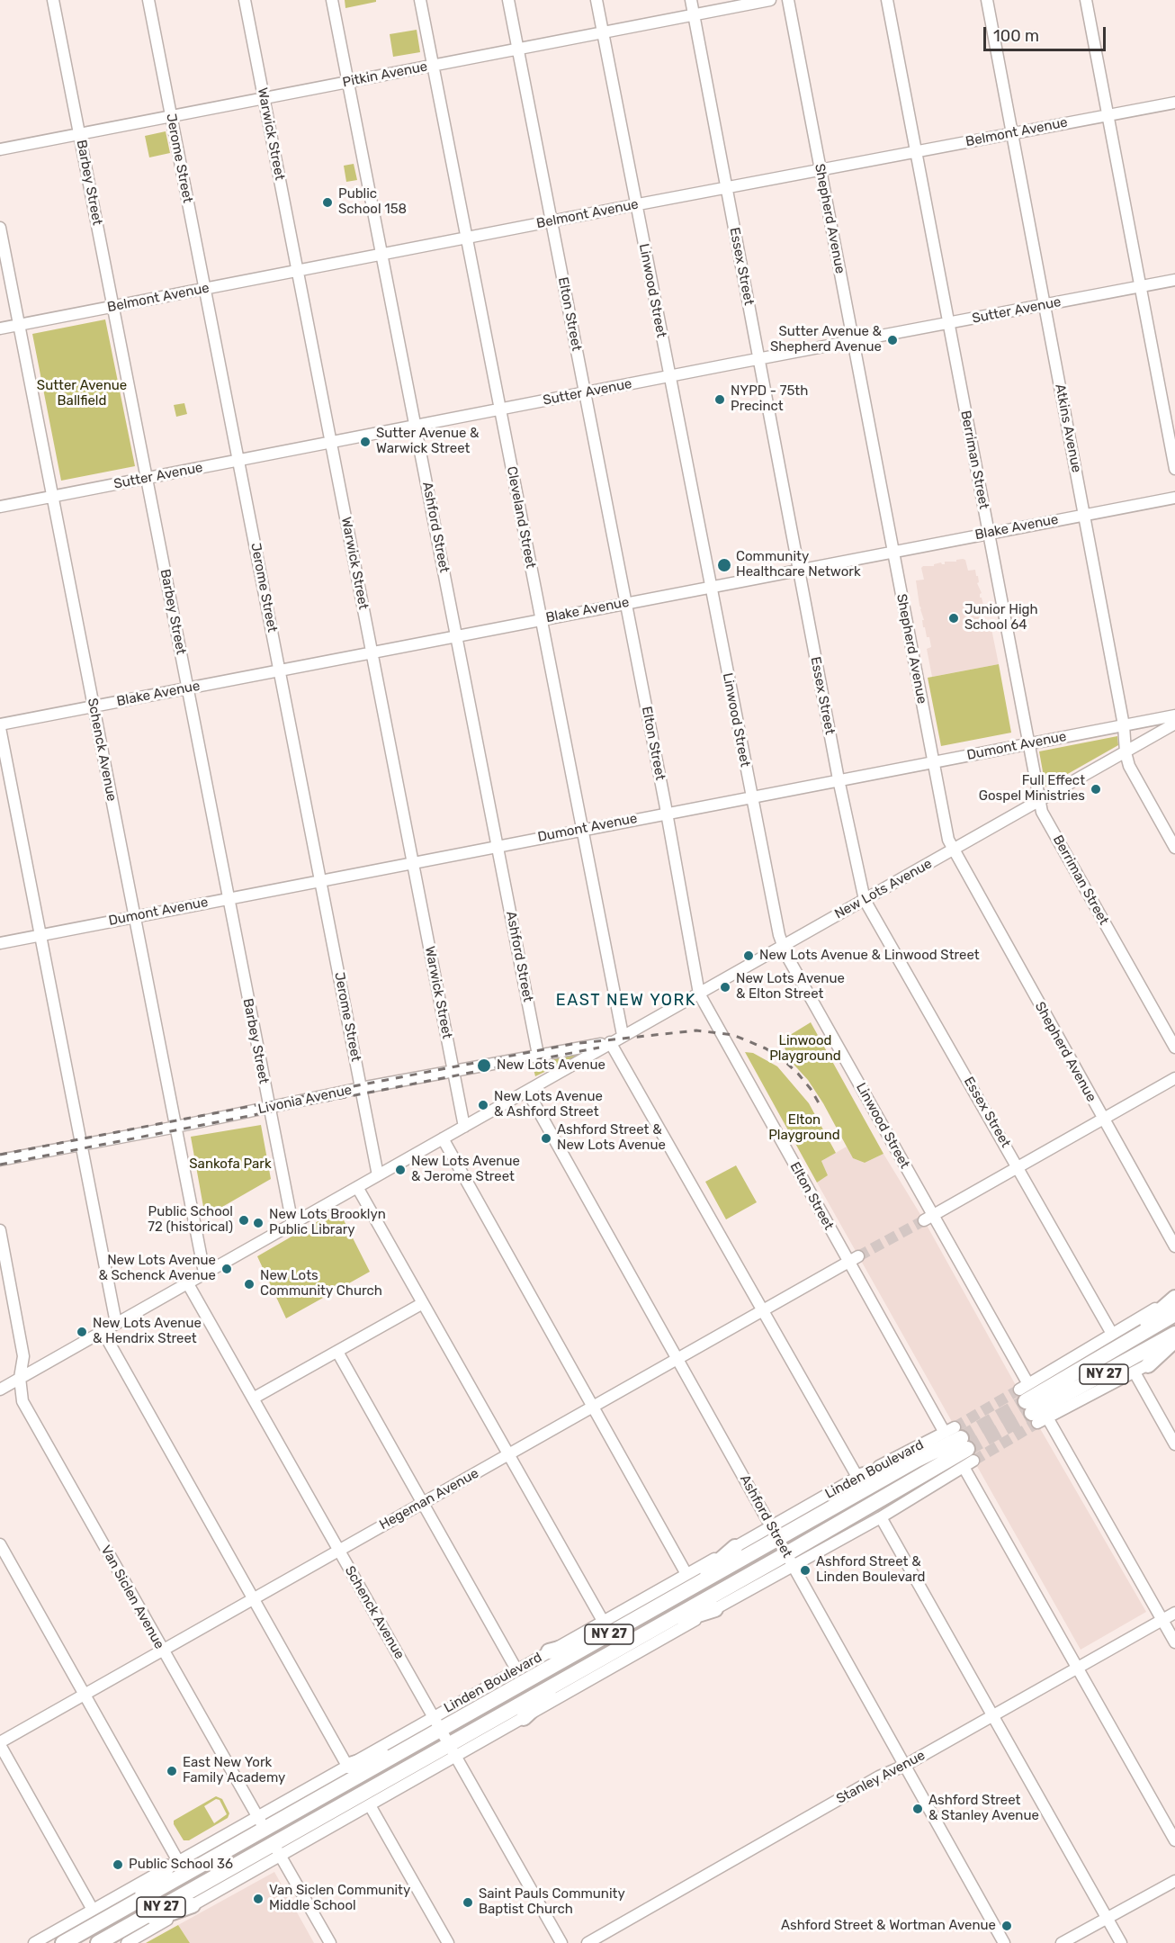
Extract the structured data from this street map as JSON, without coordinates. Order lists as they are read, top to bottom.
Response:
{
  "streets": {
    "highway": ["NY 27", "Linden Boulevard"],
    "street": [
      "Pitkin Avenue",
      "Belmont Avenue",
      "Warwick Street",
      "Jerome Street",
      "Barbey Street",
      "Shepherd Avenue",
      "Essex Street",
      "Linwood Street",
      "Sutter Avenue",
      "Elton Street",
      "Atkins Avenue",
      "Berriman Street",
      "Cleveland Street",
      "Ashford Street",
      "Blake Avenue",
      "Dumont Avenue",
      "Schenck Avenue",
      "New Lots Avenue",
      "Livonia Avenue",
      "Hegeman Avenue",
      "Van Siclen Avenue",
      "Stanley Avenue"
    ]
  },
  "crossings": [
    ["Pitkin Avenue", "Warwick Street"],
    ["Pitkin Avenue", "Jerome Street"],
    ["Pitkin Avenue", "Barbey Street"],
    ["Pitkin Avenue", "Essex Street"],
    ["Pitkin Avenue", "Linwood Street"],
    ["Pitkin Avenue", "Elton Street"],
    ["Pitkin Avenue", "Cleveland Street"],
    ["Pitkin Avenue", "Ashford Street"],
    ["Belmont Avenue", "Warwick Street"],
    ["Belmont Avenue", "Jerome Street"],
    ["Belmont Avenue", "Barbey Street"],
    ["Belmont Avenue", "Shepherd Avenue"],
    ["Belmont Avenue", "Essex Street"],
    ["Belmont Avenue", "Linwood Street"],
    ["Belmont Avenue", "Elton Street"],
    ["Belmont Avenue", "Atkins Avenue"],
    ["Belmont Avenue", "Berriman Street"],
    ["Belmont Avenue", "Cleveland Street"],
    ["Belmont Avenue", "Ashford Street"],
    ["Belmont Avenue", "Schenck Avenue"],
    ["Warwick Street", "Sutter Avenue"],
    ["Warwick Street", "Blake Avenue"],
    ["Warwick Street", "Dumont Avenue"],
    ["Warwick Street", "New Lots Avenue"],
    ["Warwick Street", "Livonia Avenue"],
    ["Jerome Street", "Sutter Avenue"],
    ["Jerome Street", "Blake Avenue"],
    ["Jerome Street", "Dumont Avenue"],
    ["Jerome Street", "New Lots Avenue"],
    ["Jerome Street", "Livonia Avenue"],
    ["Barbey Street", "Sutter Avenue"],
    ["Barbey Street", "Blake Avenue"],
    ["Barbey Street", "Dumont Avenue"],
    ["Barbey Street", "New Lots Avenue"],
    ["Barbey Street", "Livonia Avenue"],
    ["Shepherd Avenue", "Sutter Avenue"],
    ["Shepherd Avenue", "Blake Avenue"],
    ["Shepherd Avenue", "Dumont Avenue"],
    ["Shepherd Avenue", "New Lots Avenue"],
    ["Essex Street", "Sutter Avenue"],
    ["Essex Street", "Blake Avenue"],
    ["Essex Street", "Dumont Avenue"],
    ["Essex Street", "New Lots Avenue"],
    ["Essex Street", "NY 27"],
    ["Linwood Street", "Sutter Avenue"],
    ["Linwood Street", "Blake Avenue"],
    ["Linwood Street", "Dumont Avenue"],
    ["Linwood Street", "New Lots Avenue"],
    ["Linwood Street", "NY 27"],
    ["Linwood Street", "Stanley Avenue"],
    ["Sutter Avenue", "Elton Street"],
    ["Sutter Avenue", "Atkins Avenue"],
    ["Sutter Avenue", "Berriman Street"],
    ["Sutter Avenue", "Cleveland Street"],
    ["Sutter Avenue", "Ashford Street"],
    ["Sutter Avenue", "Schenck Avenue"],
    ["Elton Street", "Blake Avenue"],
    ["Elton Street", "Dumont Avenue"],
    ["Elton Street", "New Lots Avenue"],
    ["Elton Street", "Linden Boulevard"],
    ["Elton Street", "Hegeman Avenue"],
    ["Atkins Avenue", "Blake Avenue"],
    ["Atkins Avenue", "Dumont Avenue"],
    ["Atkins Avenue", "New Lots Avenue"],
    ["Berriman Street", "Blake Avenue"],
    ["Berriman Street", "Dumont Avenue"],
    ["Berriman Street", "New Lots Avenue"],
    ["Cleveland Street", "Blake Avenue"],
    ["Cleveland Street", "Dumont Avenue"],
    ["Cleveland Street", "New Lots Avenue"],
    ["Ashford Street", "Blake Avenue"],
    ["Ashford Street", "Dumont Avenue"],
    ["Ashford Street", "New Lots Avenue"],
    ["Ashford Street", "Livonia Avenue"],
    ["Ashford Street", "Linden Boulevard"],
    ["Ashford Street", "Hegeman Avenue"],
    ["Ashford Street", "Stanley Avenue"],
    ["Blake Avenue", "Schenck Avenue"],
    ["Dumont Avenue", "Schenck Avenue"],
    ["Schenck Avenue", "New Lots Avenue"],
    ["Schenck Avenue", "Livonia Avenue"],
    ["Schenck Avenue", "Linden Boulevard"],
    ["Schenck Avenue", "Hegeman Avenue"],
    ["New Lots Avenue", "Livonia Avenue"],
    ["New Lots Avenue", "Van Siclen Avenue"],
    ["Linden Boulevard", "Van Siclen Avenue"],
    ["Hegeman Avenue", "Van Siclen Avenue"]
  ],
  "districts": ["EAST NEW YORK"],
  "parks": [
    "Sutter Avenue Ballfield",
    "Linwood Playground",
    "Elton Playground",
    "Sankofa Park"
  ],
  "places": [
    "Public School 158",
    "Sutter Avenue & Shepherd Avenue",
    "NYPD - 75th Precinct",
    "Sutter Avenue & Warwick Street",
    "Community Healthcare Network",
    "Junior High School 64",
    "Full Effect Gospel Ministries",
    "New Lots Avenue & Linwood Street",
    "New Lots Avenue & Elton Street",
    "New Lots Avenue",
    "New Lots Avenue & Ashford Street",
    "Ashford Street & New Lots Avenue",
    "New Lots Avenue & Jerome Street",
    "Public School 72 (historical)",
    "New Lots Brooklyn Public Library",
    "New Lots Avenue & Schenck Avenue",
    "New Lots Community Church",
    "New Lots Avenue & Hendrix Street",
    "Ashford Street & Linden Boulevard",
    "East New York Family Academy",
    "Ashford Street & Stanley Avenue",
    "Public School 36",
    "Van Siclen Community Middle School",
    "Saint Pauls Community Baptist Church",
    "Ashford Street & Wortman Avenue"
  ],
  "scale_bar": "100 m"
}
